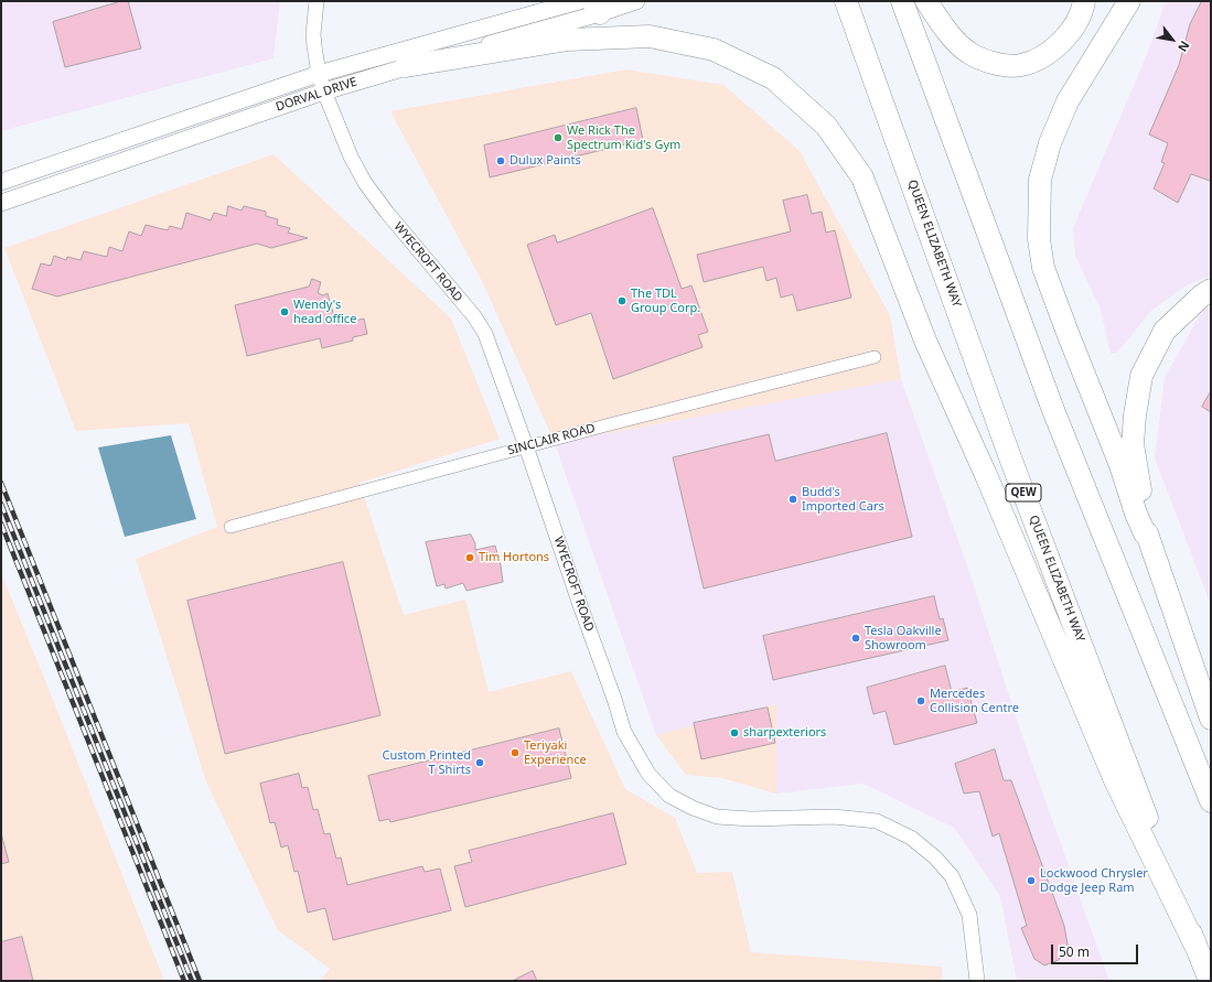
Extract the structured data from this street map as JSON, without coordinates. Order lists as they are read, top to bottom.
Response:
{
  "streets": {
    "highway": ["QUEEN ELIZABETH WAY", "QEW"],
    "main road": ["DORVAL DRIVE"],
    "street": ["WYECROFT ROAD", "SINCLAIR ROAD"]
  },
  "crossings": [
    ["DORVAL DRIVE", "WYECROFT ROAD"],
    ["WYECROFT ROAD", "SINCLAIR ROAD"]
  ],
  "places": [
    "We Rick The Spectrum Kid's Gym",
    "Dulux Paints",
    "The TDL Group Corp.",
    "Wendy's head office",
    "Budd's Imported Cars",
    "Tim Hortons",
    "Tesla Oakville Showroom",
    "Mercedes Collision Centre",
    "sharpexteriors",
    "Teriyaki Experience",
    "Custom Printed T Shirts",
    "Lockwood Chrysler Dodge Jeep Ram"
  ],
  "scale_bar": "50 m",
  "north": "bottom right"
}
